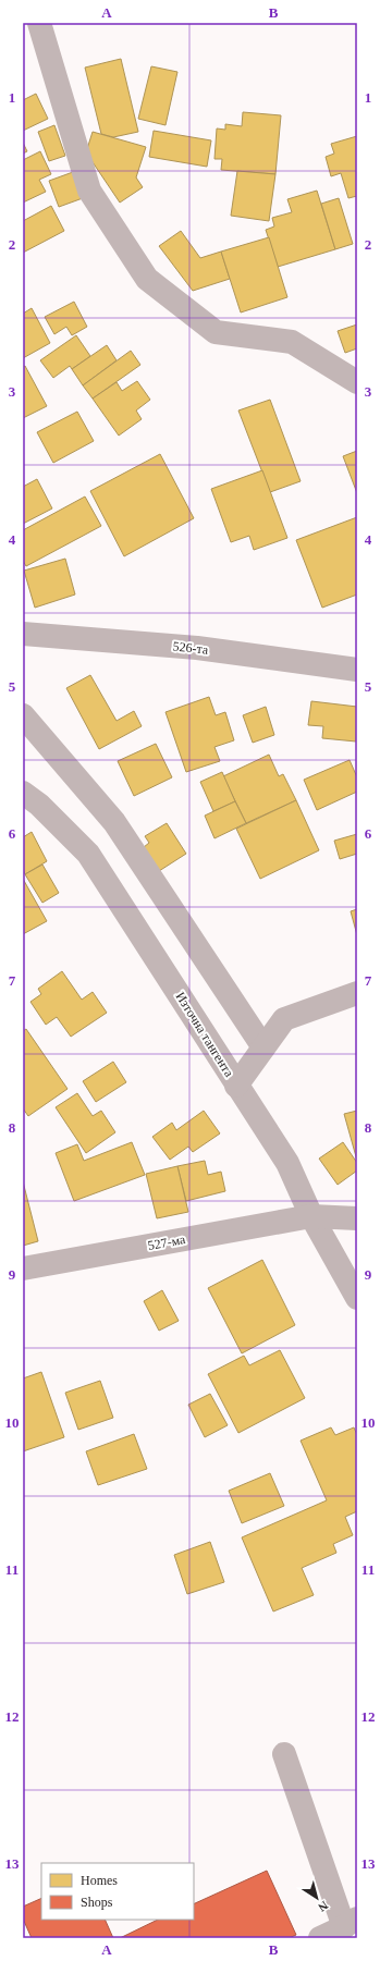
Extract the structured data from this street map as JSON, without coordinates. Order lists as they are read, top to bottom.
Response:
{
  "streets": {
    "street": ["526-та", "Източна тангента", "527-ма"]
  },
  "crossings": [
    ["Източна тангента", "527-ма"]
  ],
  "legend": ["Homes", "Shops"],
  "north": "bottom right",
  "grid": {
    "columns": ["A", "B"],
    "rows": [
      "1",
      "2",
      "3",
      "4",
      "5",
      "6",
      "7",
      "8",
      "9",
      "10",
      "11",
      "12",
      "13"
    ]
  }
}
